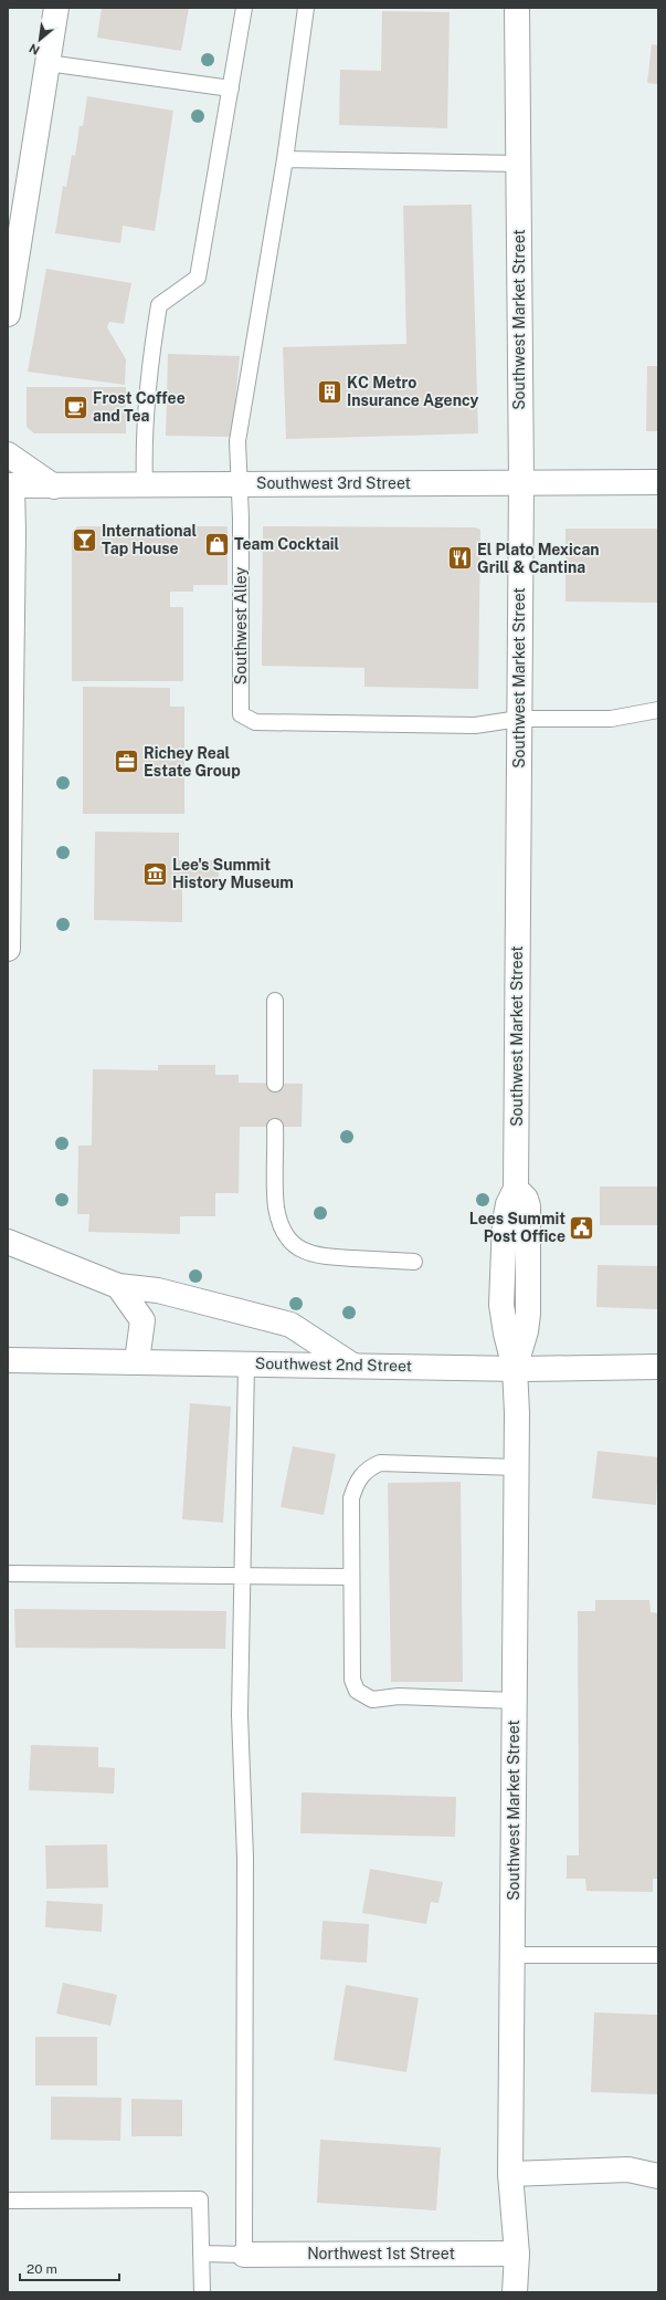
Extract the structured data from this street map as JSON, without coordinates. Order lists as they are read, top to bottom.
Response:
{
  "streets": {
    "street": [
      "Southwest Market Street",
      "Southwest 3rd Street",
      "Southwest 2nd Street",
      "Northwest 1st Street"
    ],
    "lane": ["Southwest Alley"]
  },
  "crossings": [
    ["Southwest Market Street", "Southwest 3rd Street"],
    ["Southwest Market Street", "Southwest Alley"],
    ["Southwest Market Street", "Southwest 2nd Street"],
    ["Southwest Market Street", "Northwest 1st Street"],
    ["Southwest 3rd Street", "Southwest Alley"]
  ],
  "places": {
    "building": ["KC Metro Insurance Agency"],
    "cafe": ["Frost Coffee and Tea"],
    "bar": ["International Tap House"],
    "shop": ["Team Cocktail"],
    "restaurant": ["El Plato Mexican Grill & Cantina"],
    "office": ["Richey Real Estate Group"],
    "museum": ["Lee's Summit History Museum"],
    "public building": ["Lees Summit Post Office"]
  },
  "scale_bar": "20 m",
  "north": "bottom left"
}
